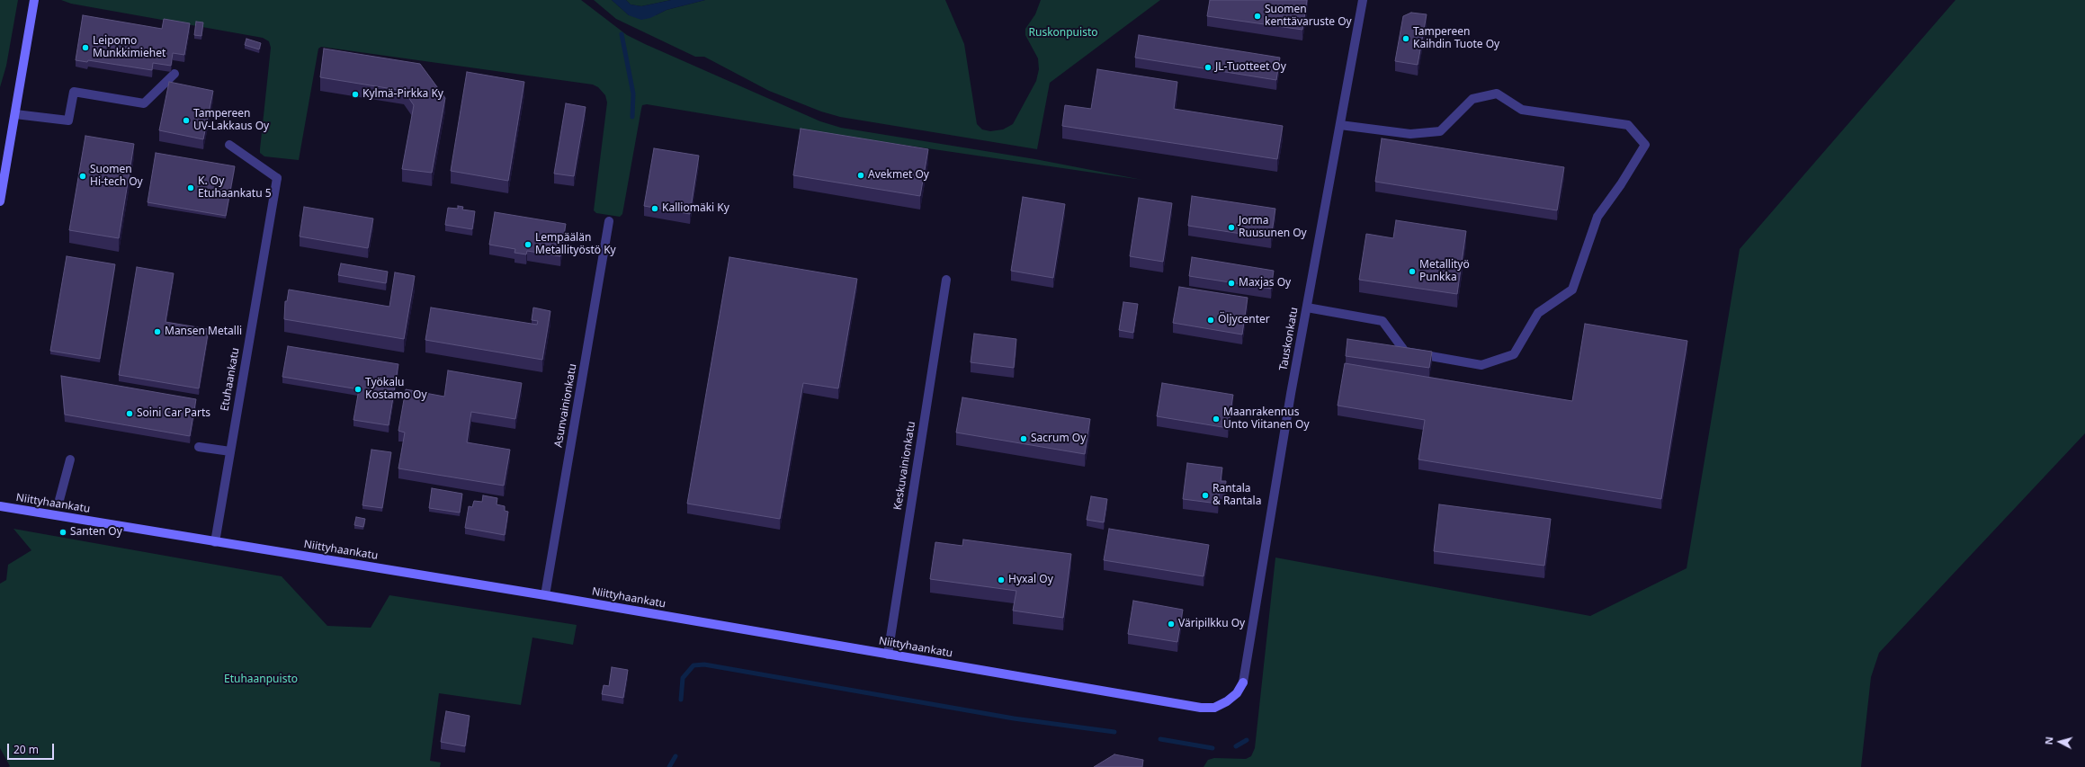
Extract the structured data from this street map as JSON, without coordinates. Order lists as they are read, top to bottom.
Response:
{
  "streets": {
    "street": [
      "Tauskonkatu",
      "Etuhaankatu",
      "Asunvainionkatu",
      "Keskuvainionkatu",
      "Niittyhaankatu"
    ]
  },
  "crossings": [
    ["Tauskonkatu", "Niittyhaankatu"],
    ["Etuhaankatu", "Niittyhaankatu"],
    ["Asunvainionkatu", "Niittyhaankatu"],
    ["Keskuvainionkatu", "Niittyhaankatu"]
  ],
  "parks": ["Ruskonpuisto", "Etuhaanpuisto"],
  "places": [
    "Suomen kenttävaruste Oy",
    "Tampereen Kaihdin Tuote Oy",
    "Leipomo Munkkimiehet",
    "JL-Tuotteet Oy",
    "Kylmä-Pirkka Ky",
    "Tampereen UV-Lakkaus Oy",
    "Avekmet Oy",
    "Suomen Hi-tech Oy",
    "K. Oy Etuhaankatu 5",
    "Kalliomäki Ky",
    "Jorma Ruusunen Oy",
    "Lempäälän Metallityöstö Ky",
    "Metallityö Punkka",
    "Maxjas Oy",
    "Öljycenter",
    "Mansen Metalli",
    "Työkalu Kostamo Oy",
    "Soini Car Parts",
    "Maanrakennus Unto Viitanen Oy",
    "Sacrum Oy",
    "Rantala & Rantala",
    "Santen Oy",
    "Hyxal Oy",
    "Väripilkku Oy"
  ],
  "scale_bar": "20 m",
  "north": "left"
}
